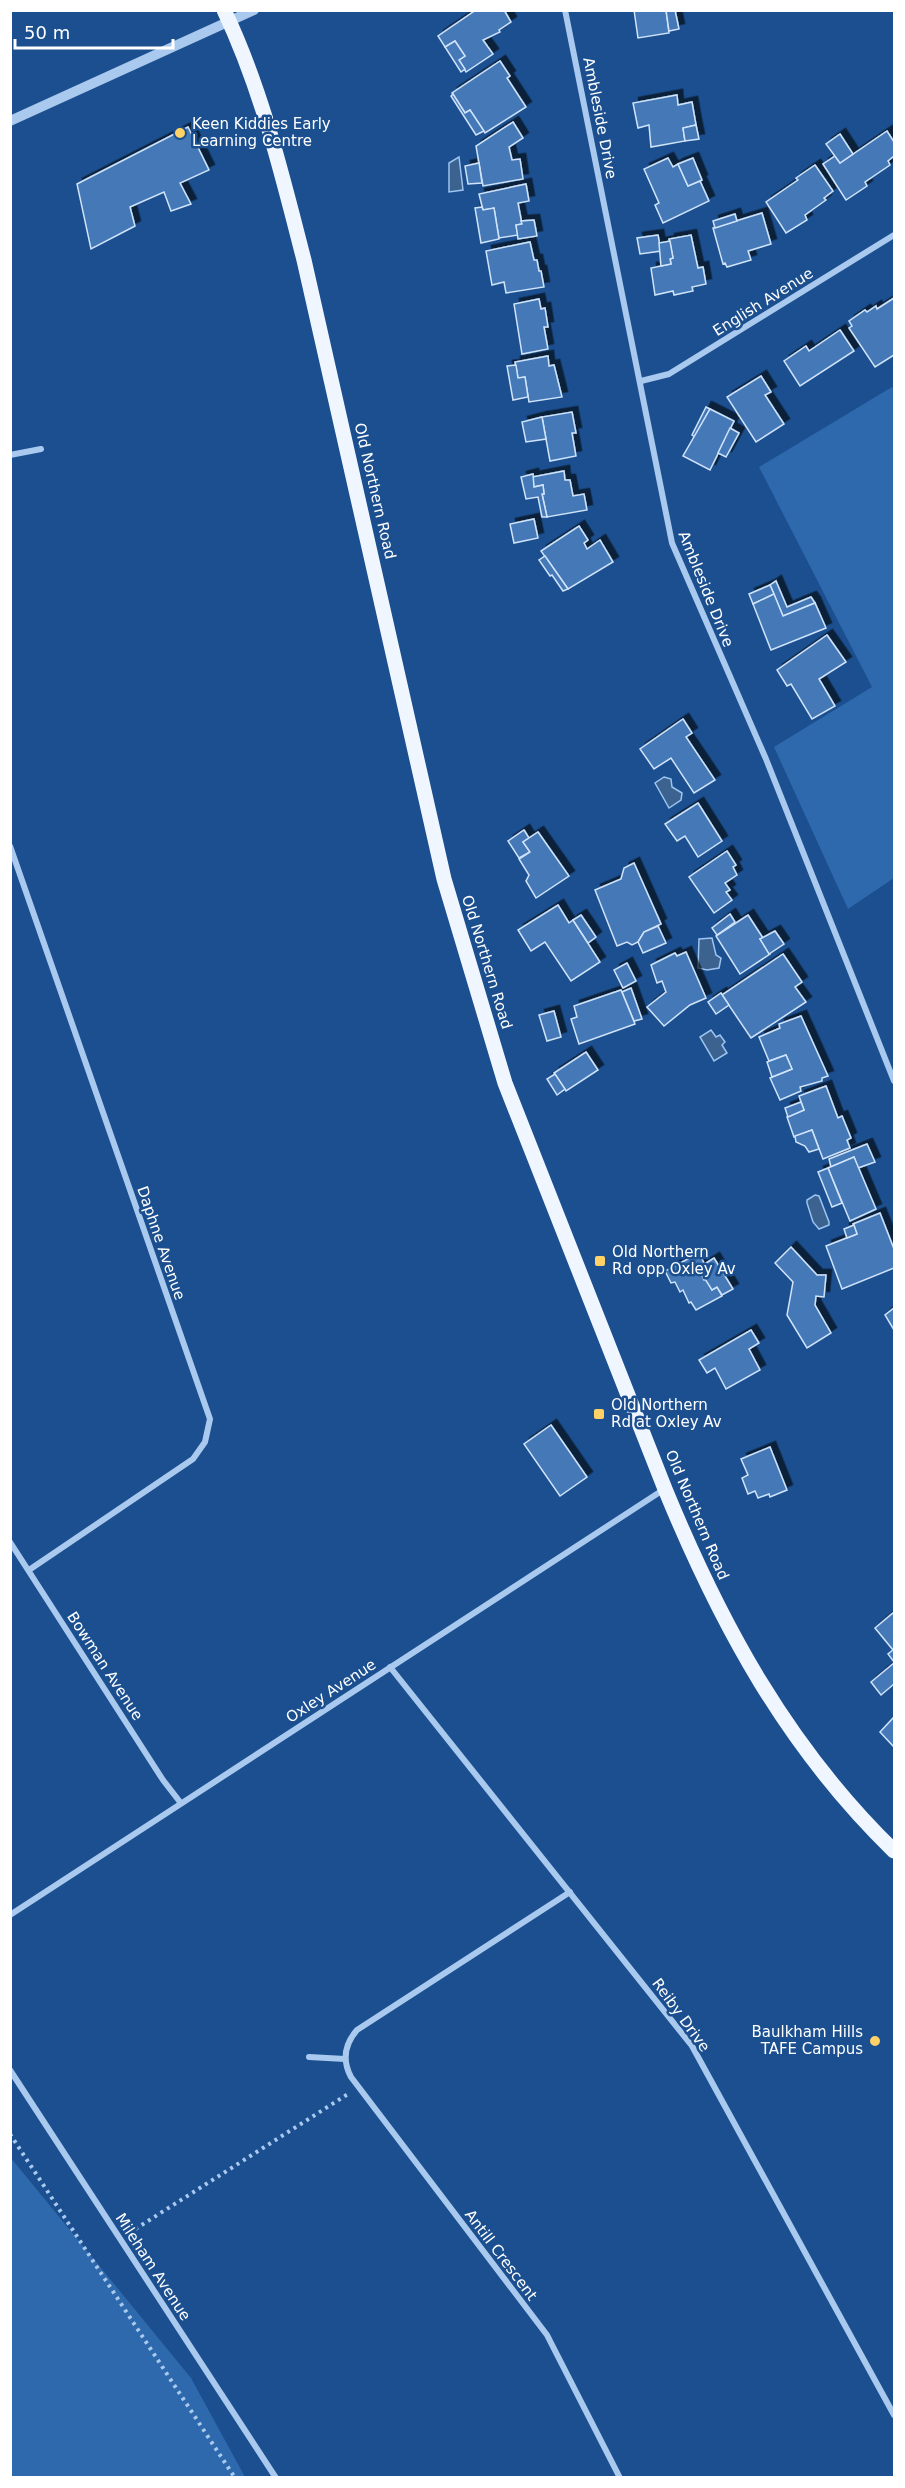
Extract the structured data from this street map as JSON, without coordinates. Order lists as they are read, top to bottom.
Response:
{
  "streets": {
    "main road": ["Old Northern Road"],
    "street": [
      "Ambleside Drive",
      "English Avenue",
      "Daphne Avenue",
      "Bowman Avenue",
      "Oxley Avenue",
      "Reiby Drive",
      "Antill Crescent",
      "Mileham Avenue"
    ]
  },
  "crossings": [
    ["Ambleside Drive", "English Avenue"],
    ["Old Northern Road", "Oxley Avenue"],
    ["Daphne Avenue", "Bowman Avenue"],
    ["Bowman Avenue", "Oxley Avenue"],
    ["Oxley Avenue", "Reiby Drive"]
  ],
  "places": {
    "other": ["Keen Kiddies Early Learning Centre", "Baulkham Hills TAFE Campus"],
    "transit": ["Old Northern Rd opp Oxley Av", "Old Northern Rd at Oxley Av"]
  },
  "scale_bar": "50 m"
}
